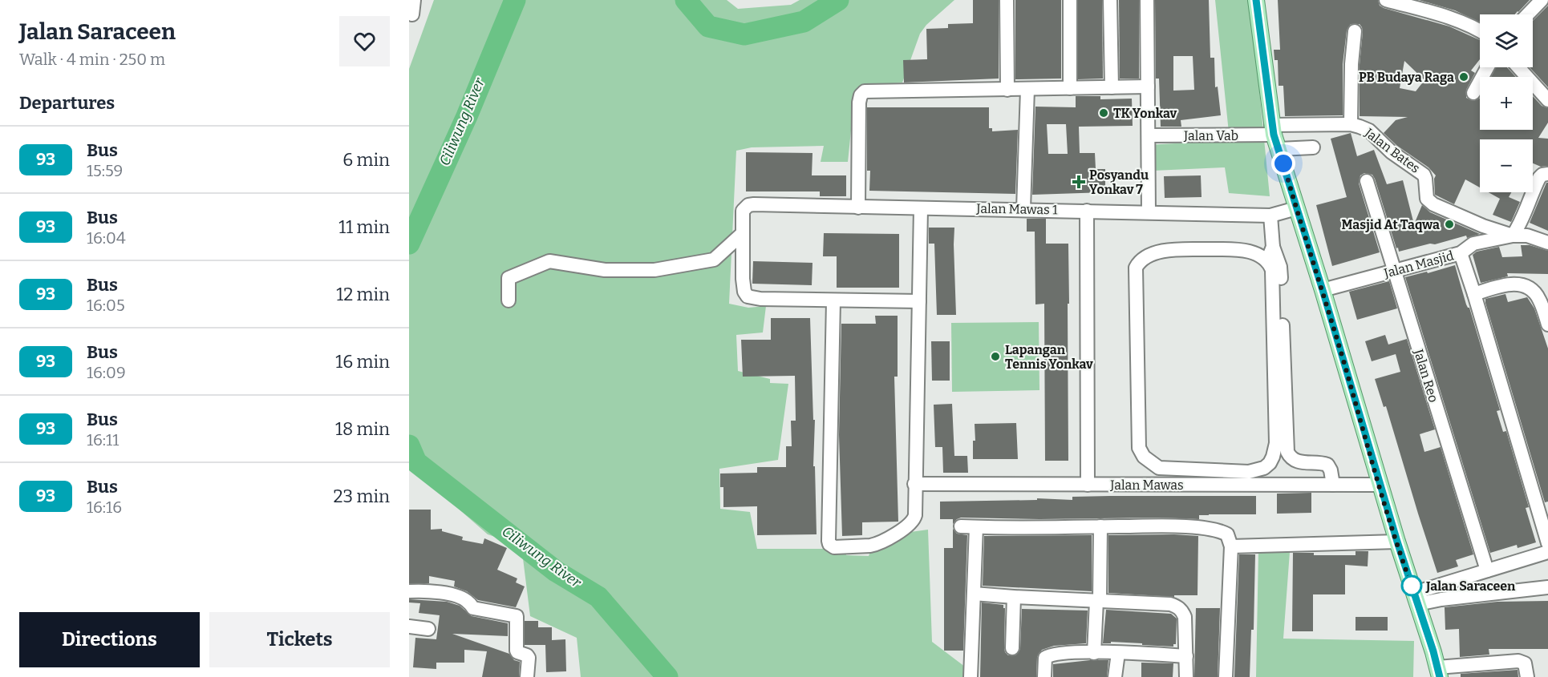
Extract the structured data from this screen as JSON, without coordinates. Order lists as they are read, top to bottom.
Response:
{
  "streets": {
    "street": [
      "Jalan Vab",
      "Jalan Bates",
      "Jalan Mawas 1",
      "Jalan Masjid",
      "Jalan Reo",
      "Jalan Mawas"
    ]
  },
  "crossings": [
    ["Jalan Vab", "Jalan Bates"],
    ["Jalan Bates", "Jalan Masjid"],
    ["Jalan Masjid", "Jalan Reo"]
  ],
  "water": ["Ciliwung River"],
  "places": {
    "other": [
      "PB Budaya Raga",
      "TK Yonkav",
      "Masjid At Taqwa",
      "Lapangan Tennis Yonkav",
      "Jalan Saraceen"
    ],
    "health": ["Posyandu Yonkav 7"]
  },
  "lines": ["bus line 93"],
  "page": {
    "heading": [
      ["Jalan Saraceen", "Walk · 4 min · 250 m"],
      "Departures"
    ],
    "map_buttons": ["+", "−"],
    "list": [
      {
        "mark": "93",
        "name": "Bus",
        "note": "15:59",
        "value": "6 min"
      },
      {
        "mark": "93",
        "name": "Bus",
        "note": "16:04",
        "value": "11 min"
      },
      {
        "mark": "93",
        "name": "Bus",
        "note": "16:05",
        "value": "12 min"
      },
      {
        "mark": "93",
        "name": "Bus",
        "note": "16:09",
        "value": "16 min"
      },
      {
        "mark": "93",
        "name": "Bus",
        "note": "16:11",
        "value": "18 min"
      },
      {
        "mark": "93",
        "name": "Bus",
        "note": "16:16",
        "value": "23 min"
      }
    ],
    "buttons": ["Directions", "Tickets"]
  }
}
